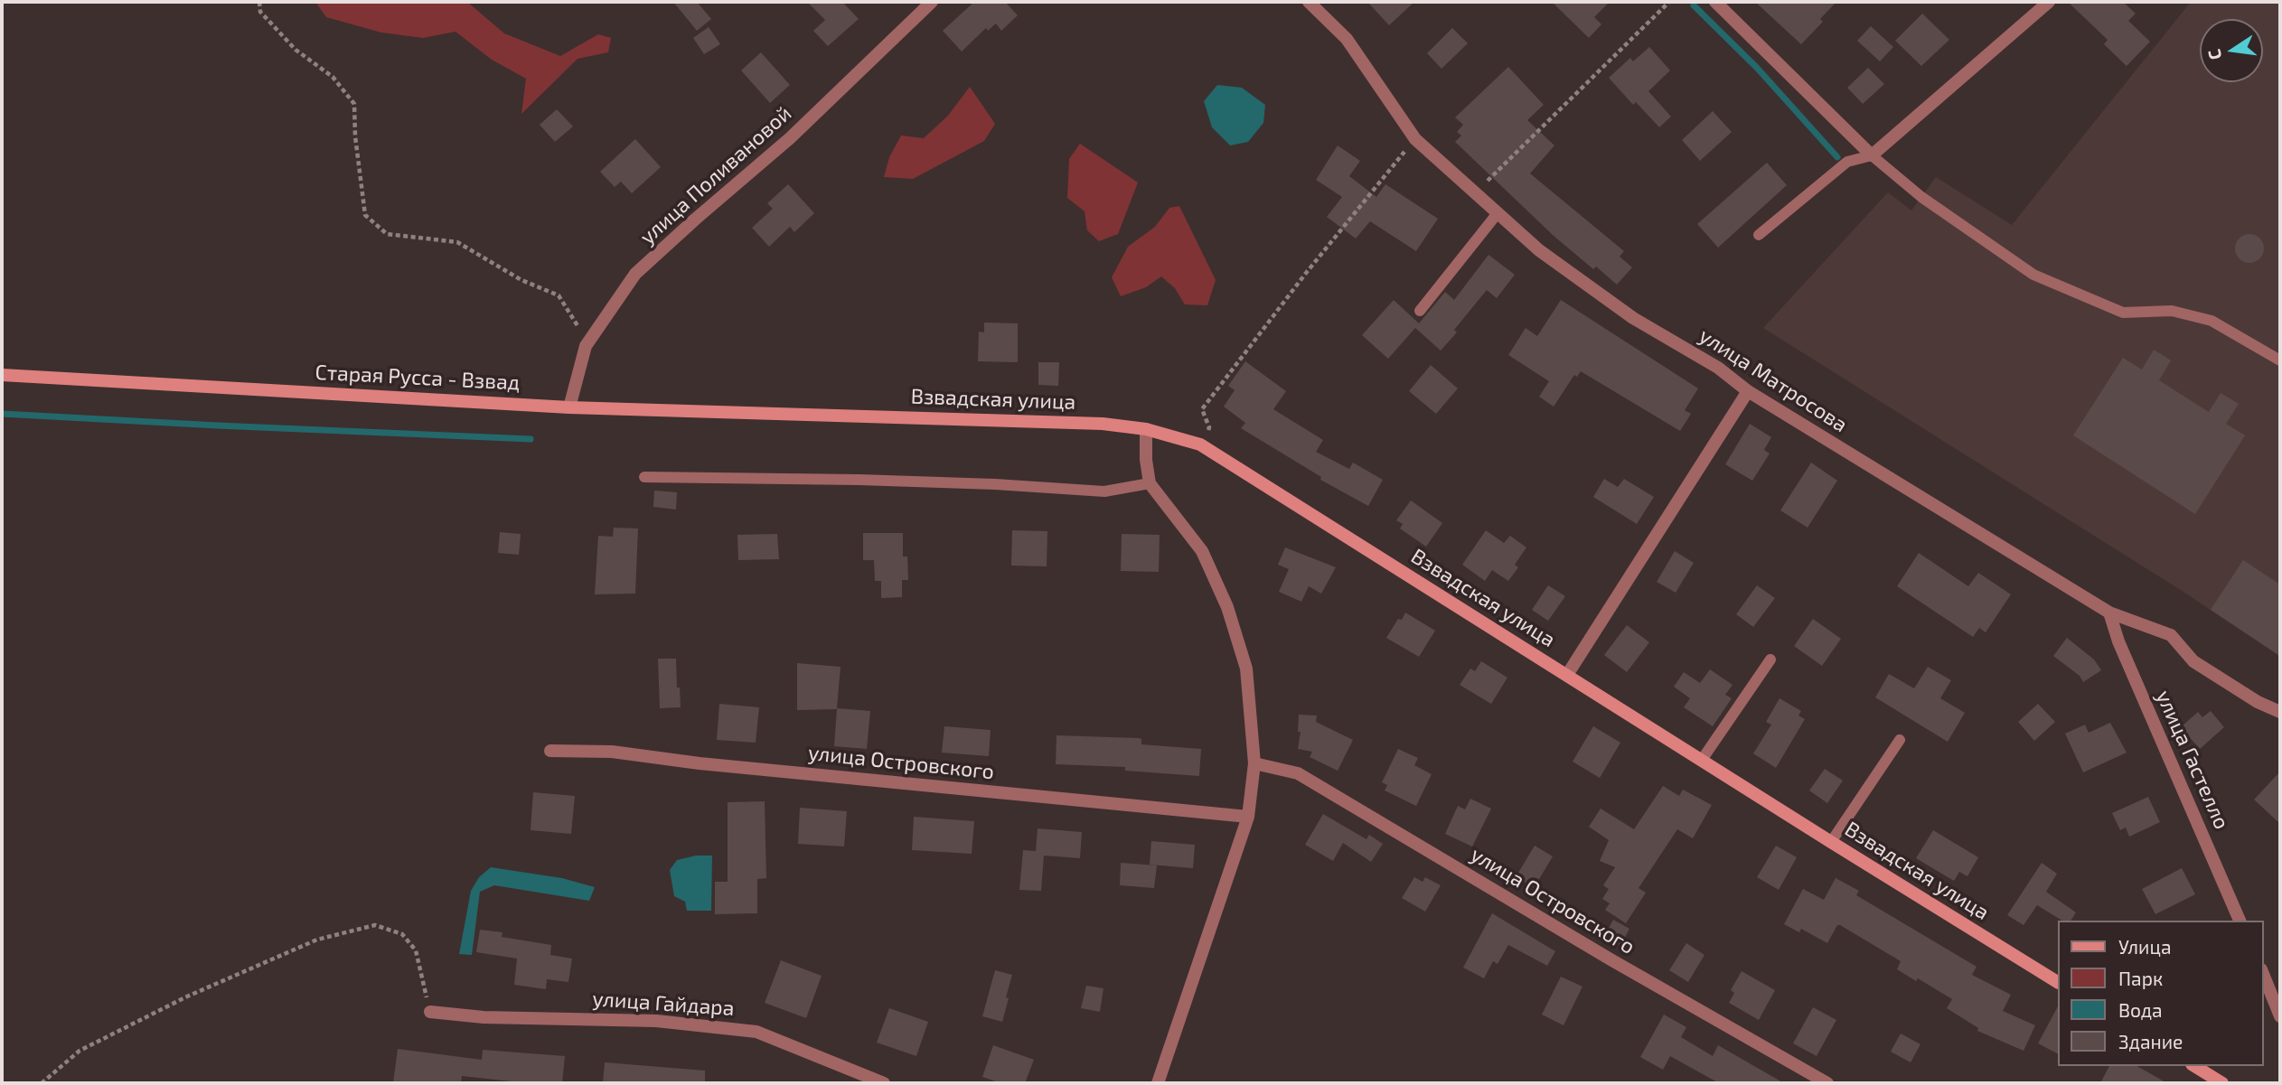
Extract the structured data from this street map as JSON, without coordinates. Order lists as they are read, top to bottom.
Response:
{
  "streets": {
    "street": [
      "улица Поливановой",
      "Старая Русса - Взвад",
      "улица Матросова",
      "Взвадская улица",
      "улица Гастелло",
      "улица Островского",
      "улица Гайдара"
    ]
  },
  "crossings": [
    ["улица Поливановой", "Старая Русса - Взвад"],
    ["Старая Русса - Взвад", "Взвадская улица"],
    ["улица Матросова", "улица Гастелло"]
  ],
  "legend": [
    "Улица",
    "Парк",
    "Вода",
    "Здание"
  ],
  "north": "left"
}
